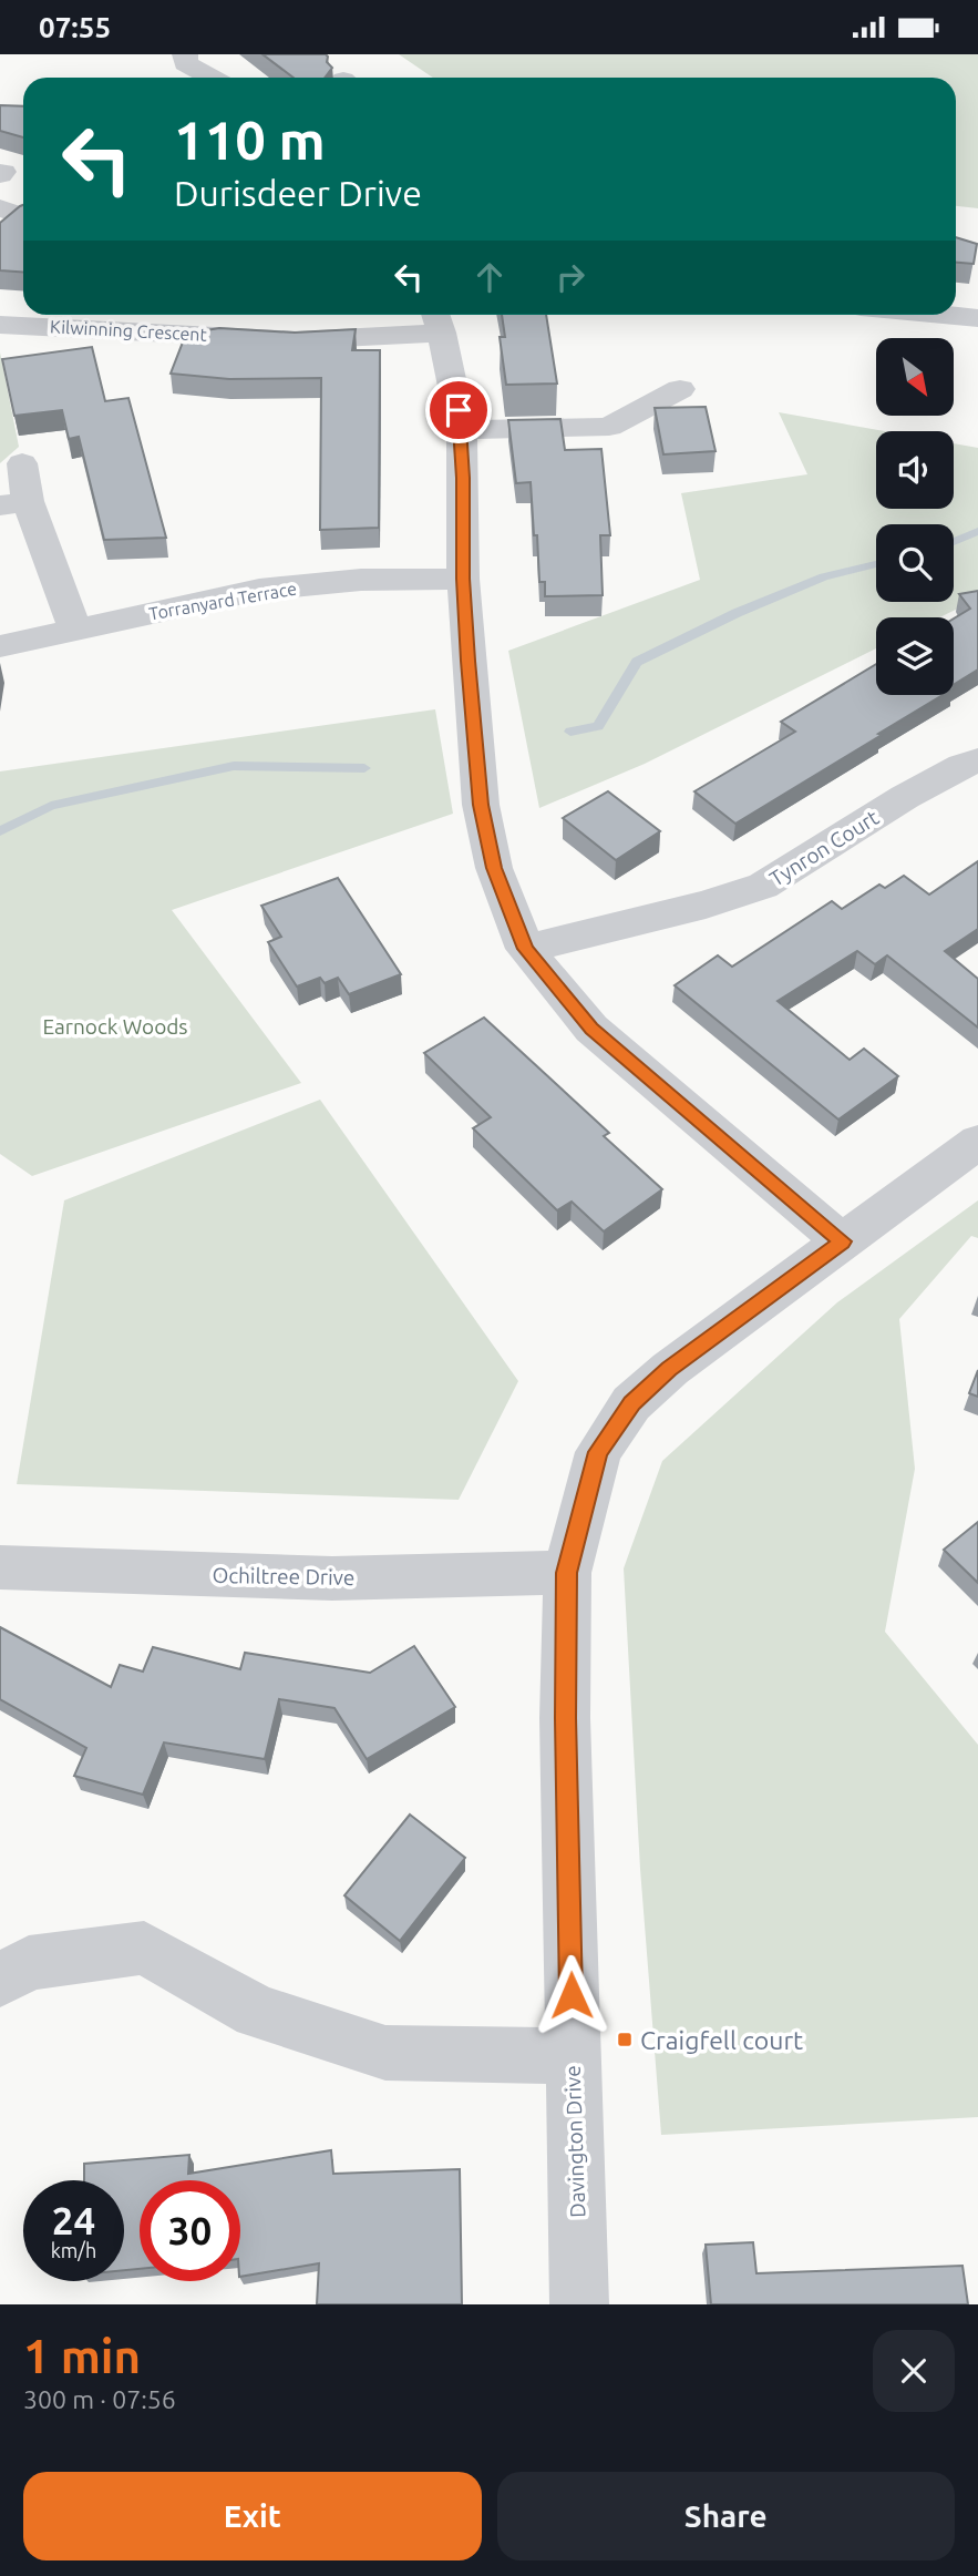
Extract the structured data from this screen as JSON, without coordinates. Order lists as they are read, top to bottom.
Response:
{
  "streets": {
    "street": [
      "Kilwinning Crescent",
      "Torranyard Terrace",
      "Tynron Court",
      "Ochiltree Drive",
      "Davington Drive"
    ]
  },
  "crossings": [
    ["Ochiltree Drive", "Davington Drive"]
  ],
  "parks": ["Earnock Woods"],
  "places": {
    "transit": ["Craigfell court"]
  },
  "north": "bottom right",
  "page": {
    "status": "07:55",
    "turn": ["110 m", "Durisdeer Drive"],
    "speed": "24 km/h",
    "limit": "30",
    "heading": ["1 min", "300 m · 07:56"],
    "buttons": ["Exit", "Share"]
  }
}
